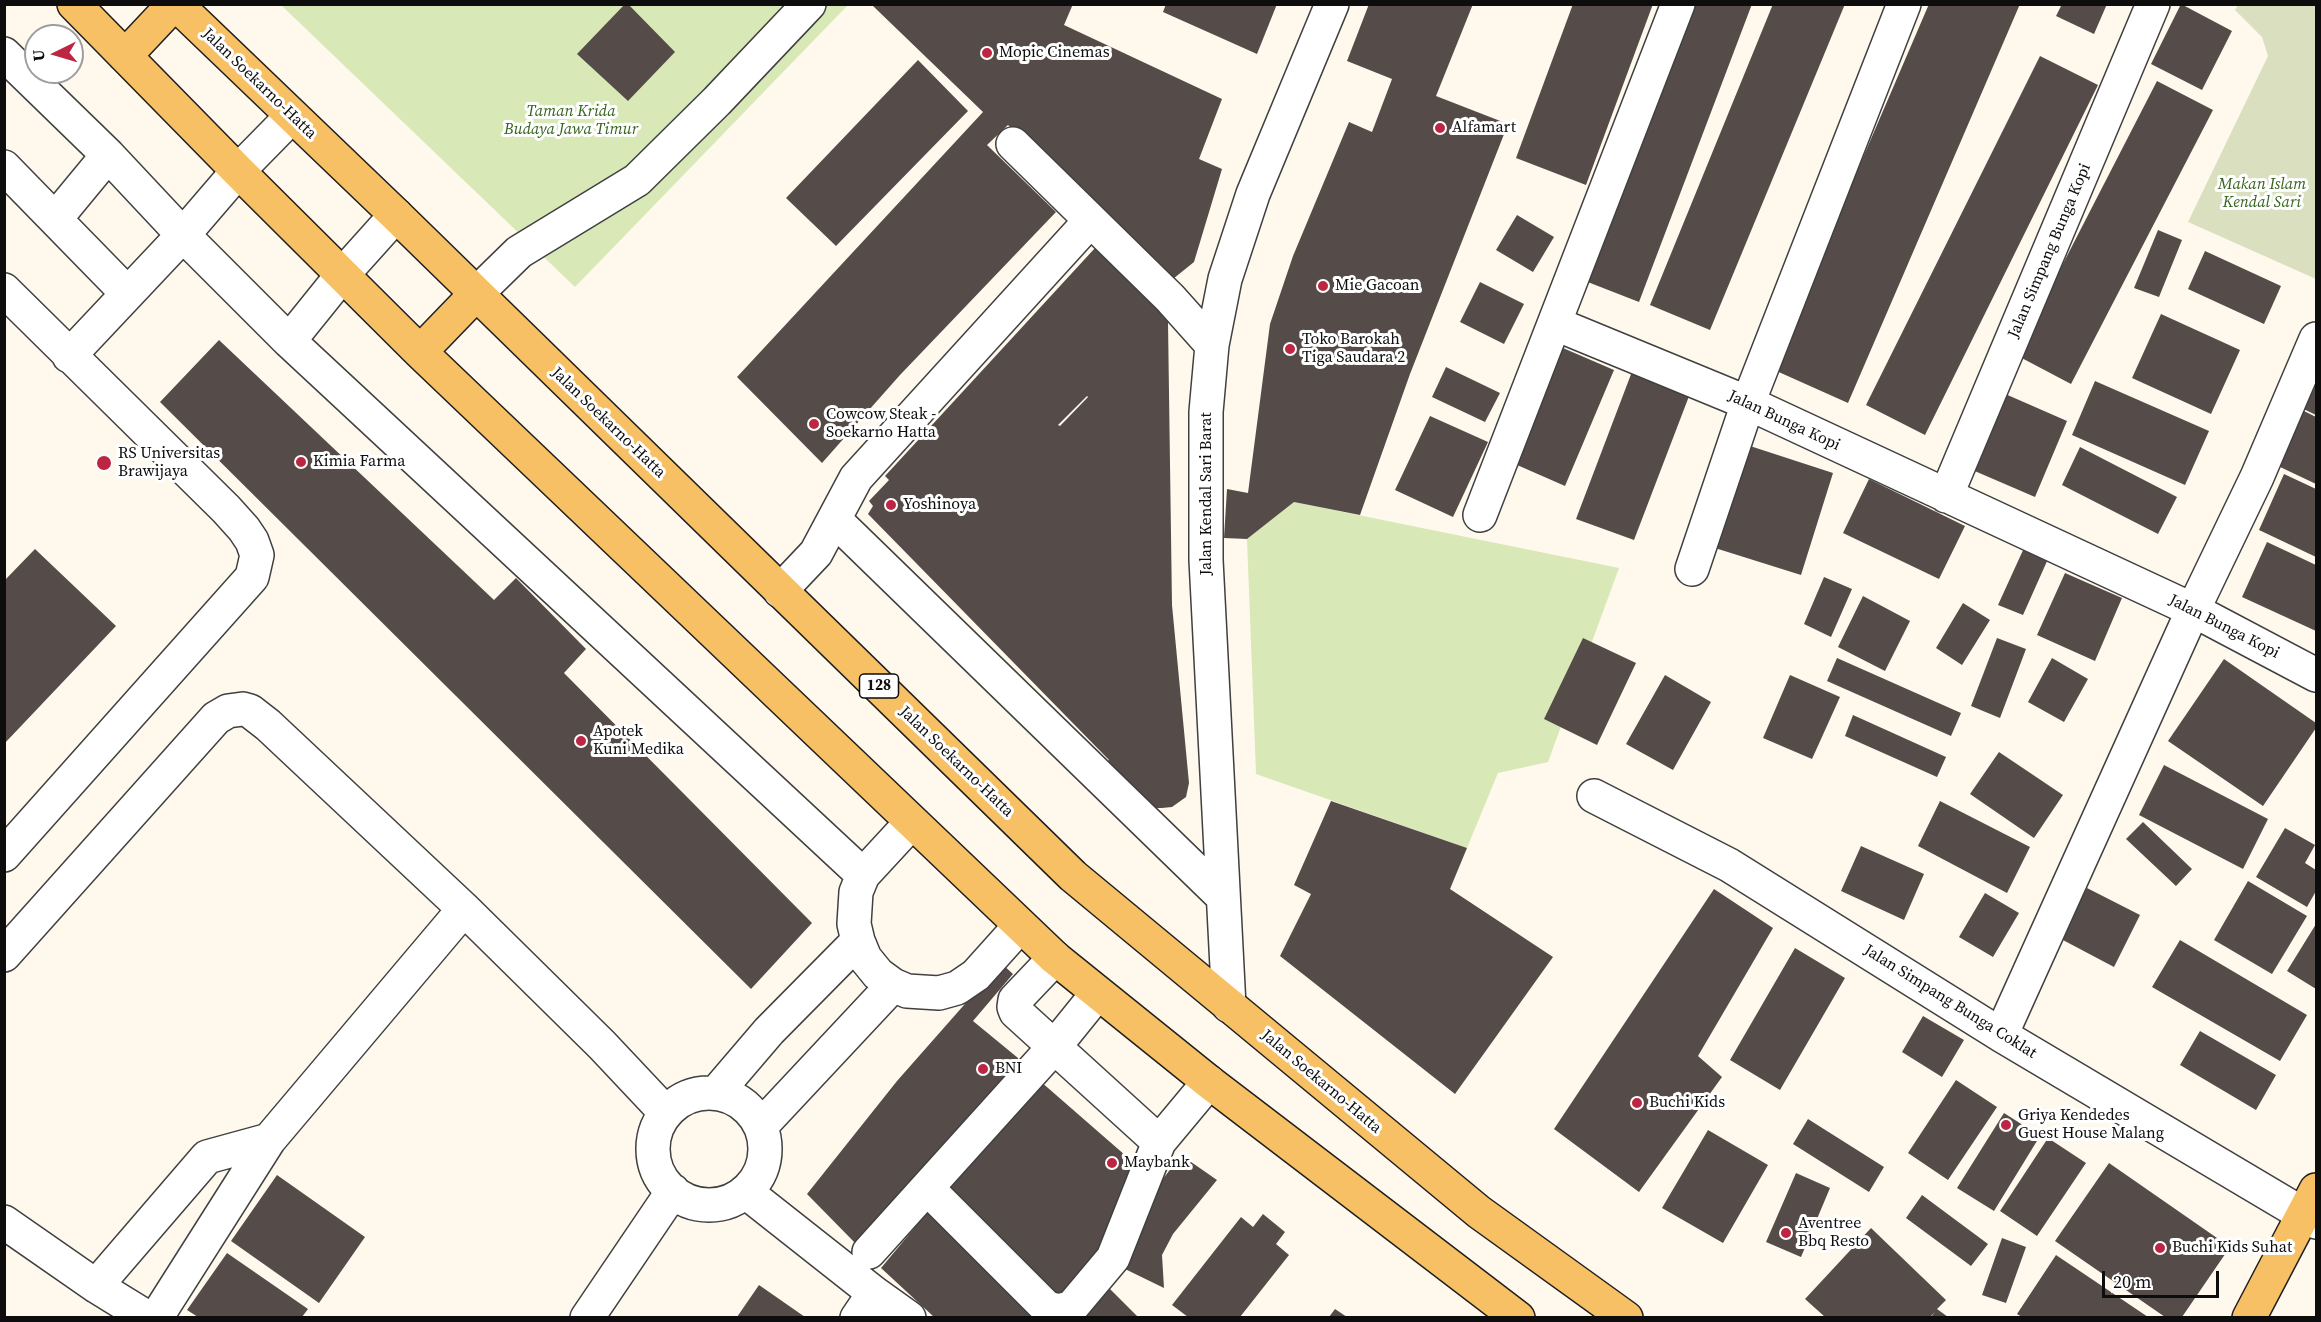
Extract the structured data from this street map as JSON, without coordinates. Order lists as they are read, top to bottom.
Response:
{
  "streets": {
    "main road": ["Jalan Soekarno-Hatta", "128"],
    "street": [
      "Jalan Simpang Bunga Kopi",
      "Jalan Bunga Kopi",
      "Jalan Kendal Sari Barat",
      "Jalan Simpang Bunga Coklat"
    ]
  },
  "crossings": [
    ["Jalan Soekarno-Hatta", "Jalan Kendal Sari Barat"],
    ["Jalan Simpang Bunga Kopi", "Jalan Bunga Kopi"]
  ],
  "parks": ["Taman Krida Budaya Jawa Timur", "Makan Islam Kendal Sari"],
  "places": [
    "Mopic Cinemas",
    "Alfamart",
    "Mie Gacoan",
    "Toko Barokah Tiga Saudara 2",
    "Cowcow Steak - Soekarno Hatta",
    "Kimia Farma",
    "RS Universitas Brawijaya",
    "Yoshinoya",
    "Apotek Kuni Medika",
    "BNI",
    "Buchi Kids",
    "Griya Kendedes Guest House Malang",
    "Maybank",
    "Aventree Bbq Resto",
    "Buchi Kids Suhat"
  ],
  "scale_bar": "20 m",
  "north": "left"
}
